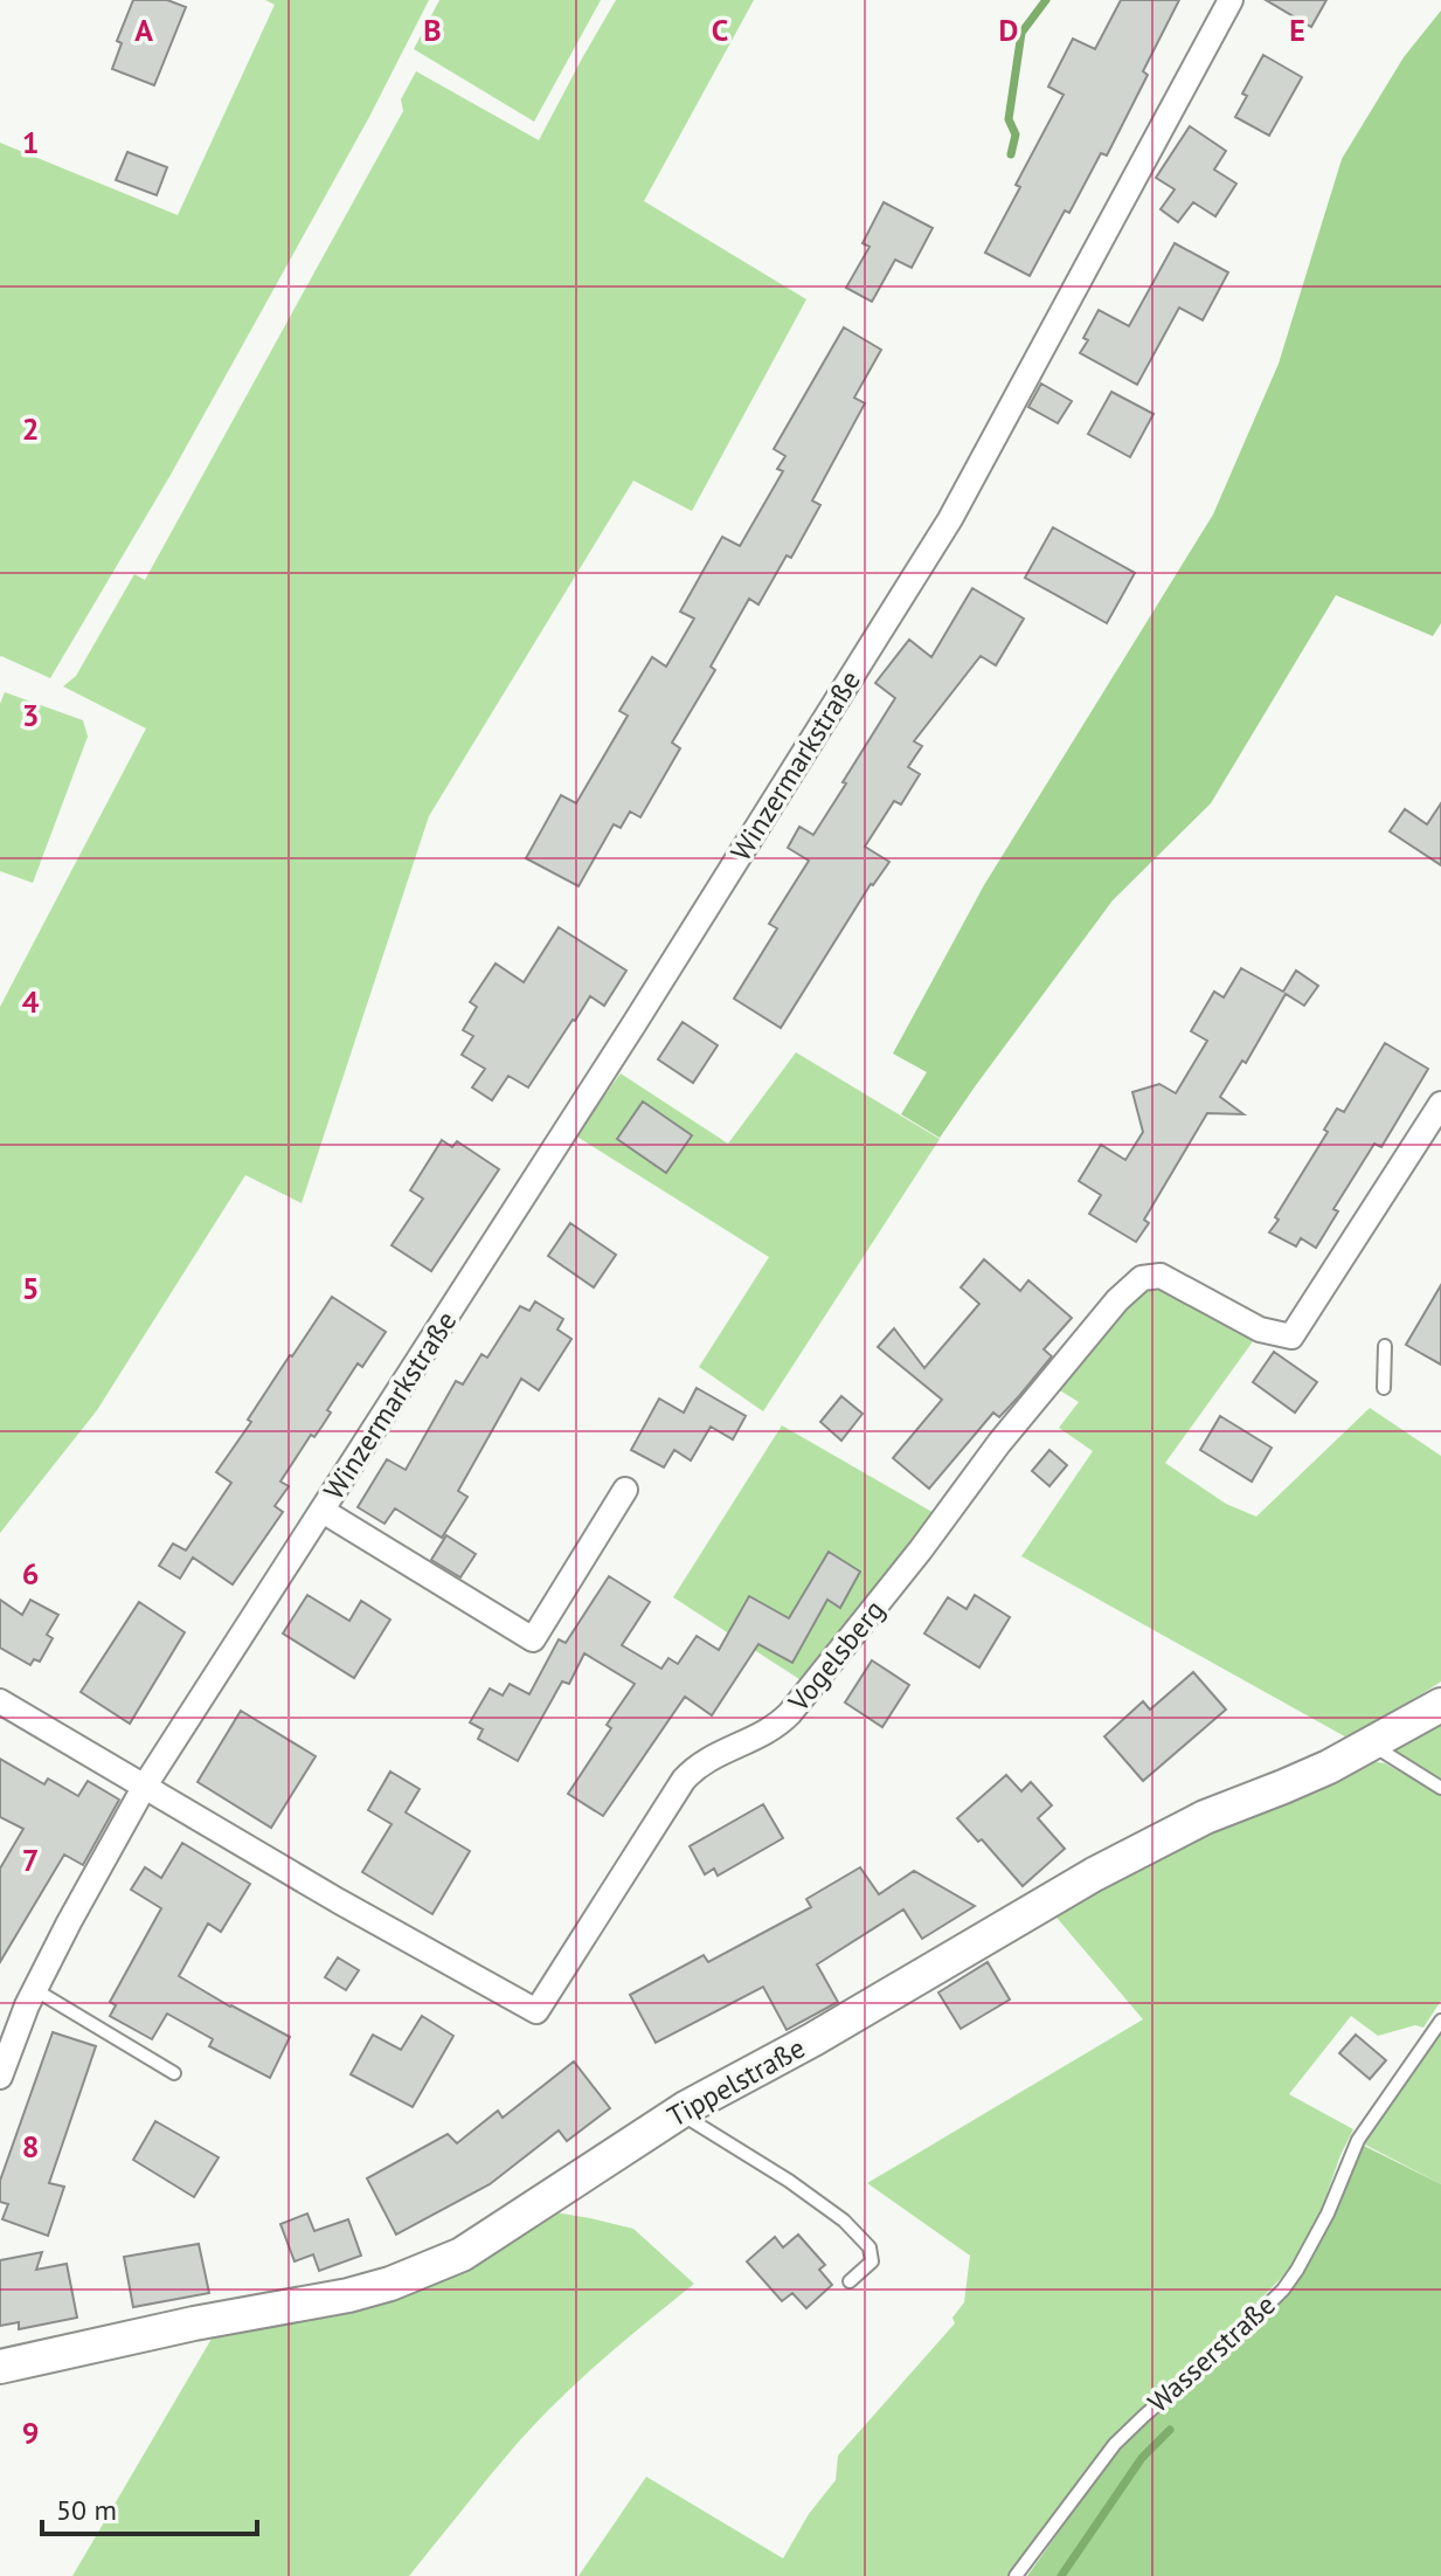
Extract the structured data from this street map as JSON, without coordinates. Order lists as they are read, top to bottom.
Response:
{
  "streets": {
    "street": ["Winzermarkstraße", "Vogelsberg", "Tippelstraße"],
    "lane": ["Wasserstraße"]
  },
  "crossings": [
    ["Winzermarkstraße", "Vogelsberg"]
  ],
  "scale_bar": "50 m",
  "grid": {
    "columns": [
      "A",
      "B",
      "C",
      "D",
      "E"
    ],
    "rows": [
      "1",
      "2",
      "3",
      "4",
      "5",
      "6",
      "7",
      "8",
      "9"
    ]
  }
}
